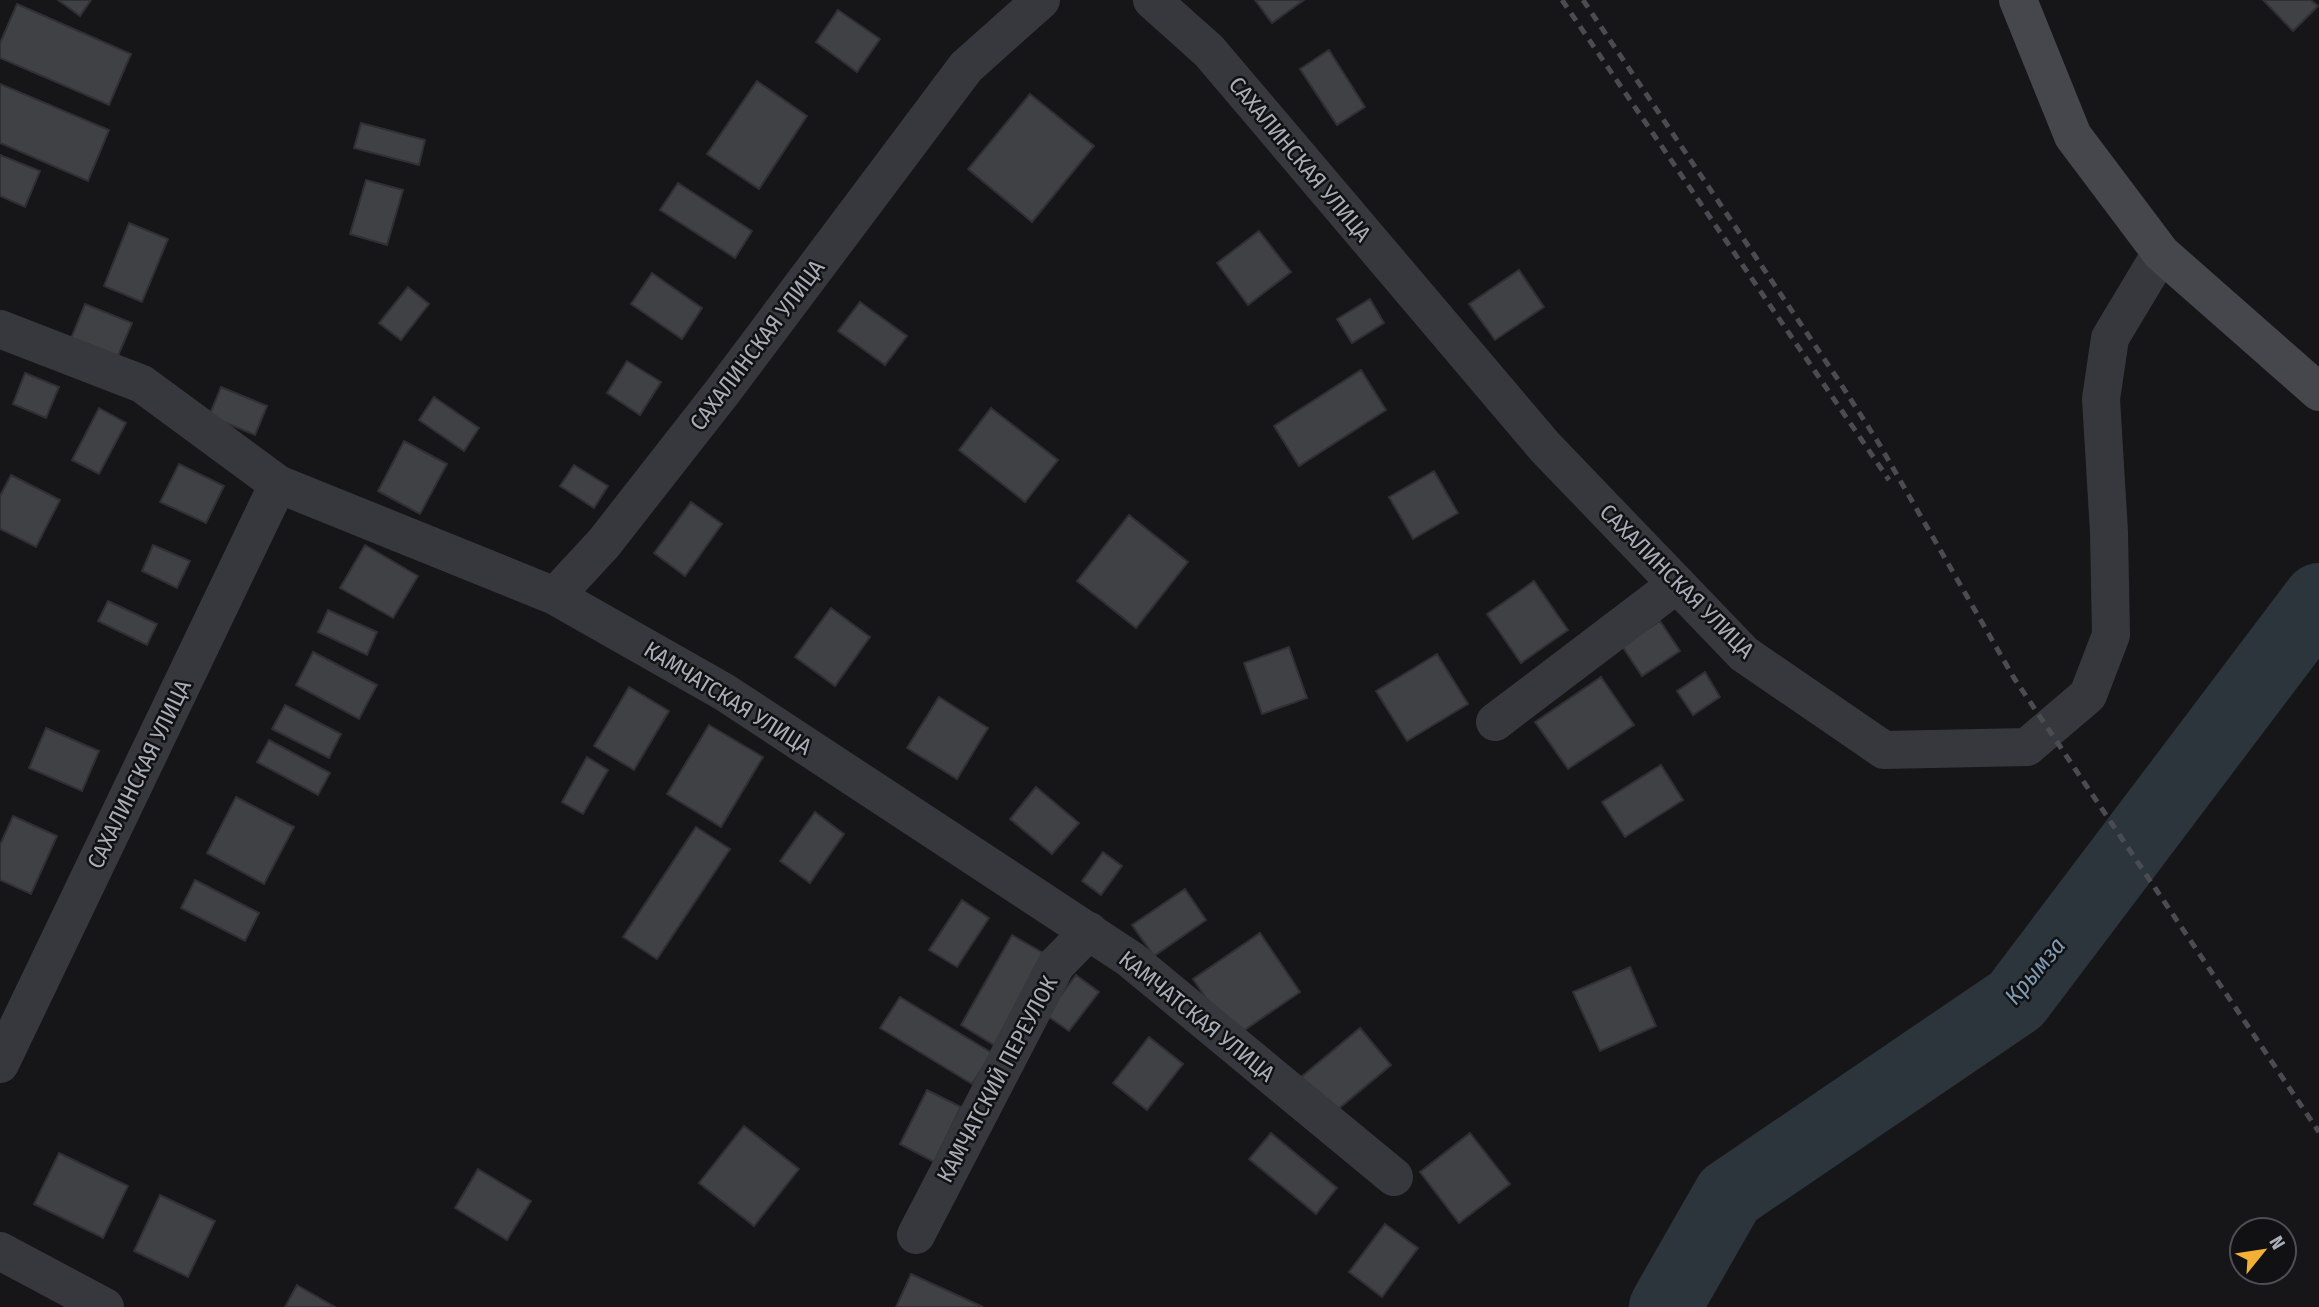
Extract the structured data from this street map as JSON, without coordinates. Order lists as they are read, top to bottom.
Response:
{
  "streets": {
    "street": ["САХАЛИНСКАЯ УЛИЦА", "КАМЧАТСКАЯ УЛИЦА", "КАМЧАТСКИЙ ПЕРЕУЛОК"]
  },
  "crossings": [
    ["САХАЛИНСКАЯ УЛИЦА", "КАМЧАТСКАЯ УЛИЦА"],
    ["КАМЧАТСКАЯ УЛИЦА", "КАМЧАТСКИЙ ПЕРЕУЛОК"]
  ],
  "water": ["Крымза"],
  "north": "top right"
}
